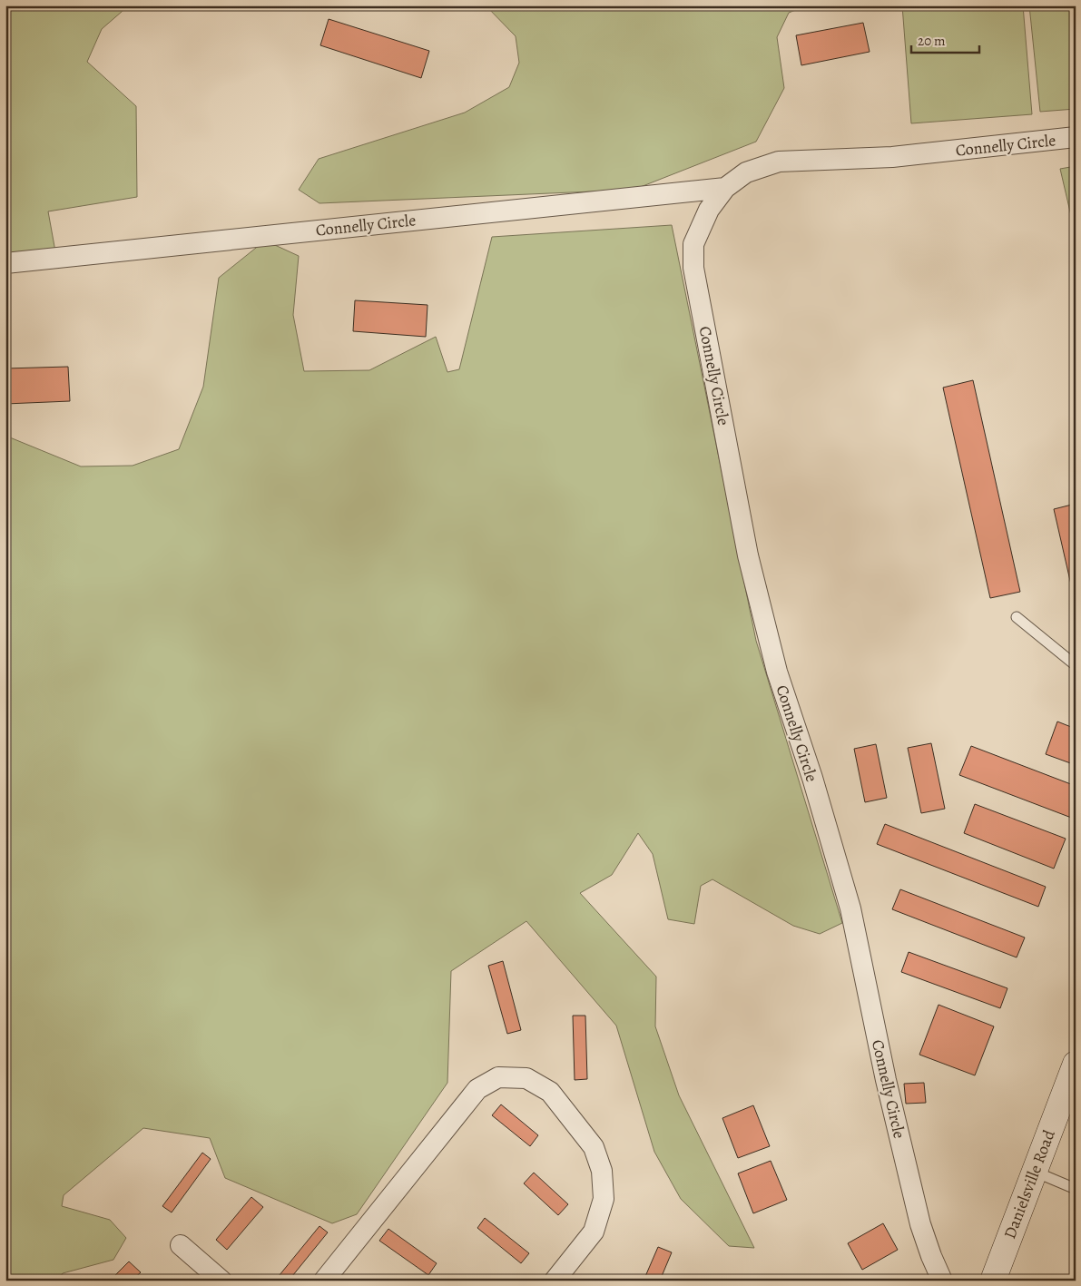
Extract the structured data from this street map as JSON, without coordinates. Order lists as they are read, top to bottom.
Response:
{
  "streets": {
    "main road": ["Danielsville Road"],
    "street": ["Connelly Circle"]
  },
  "scale_bar": "20 m"
}
